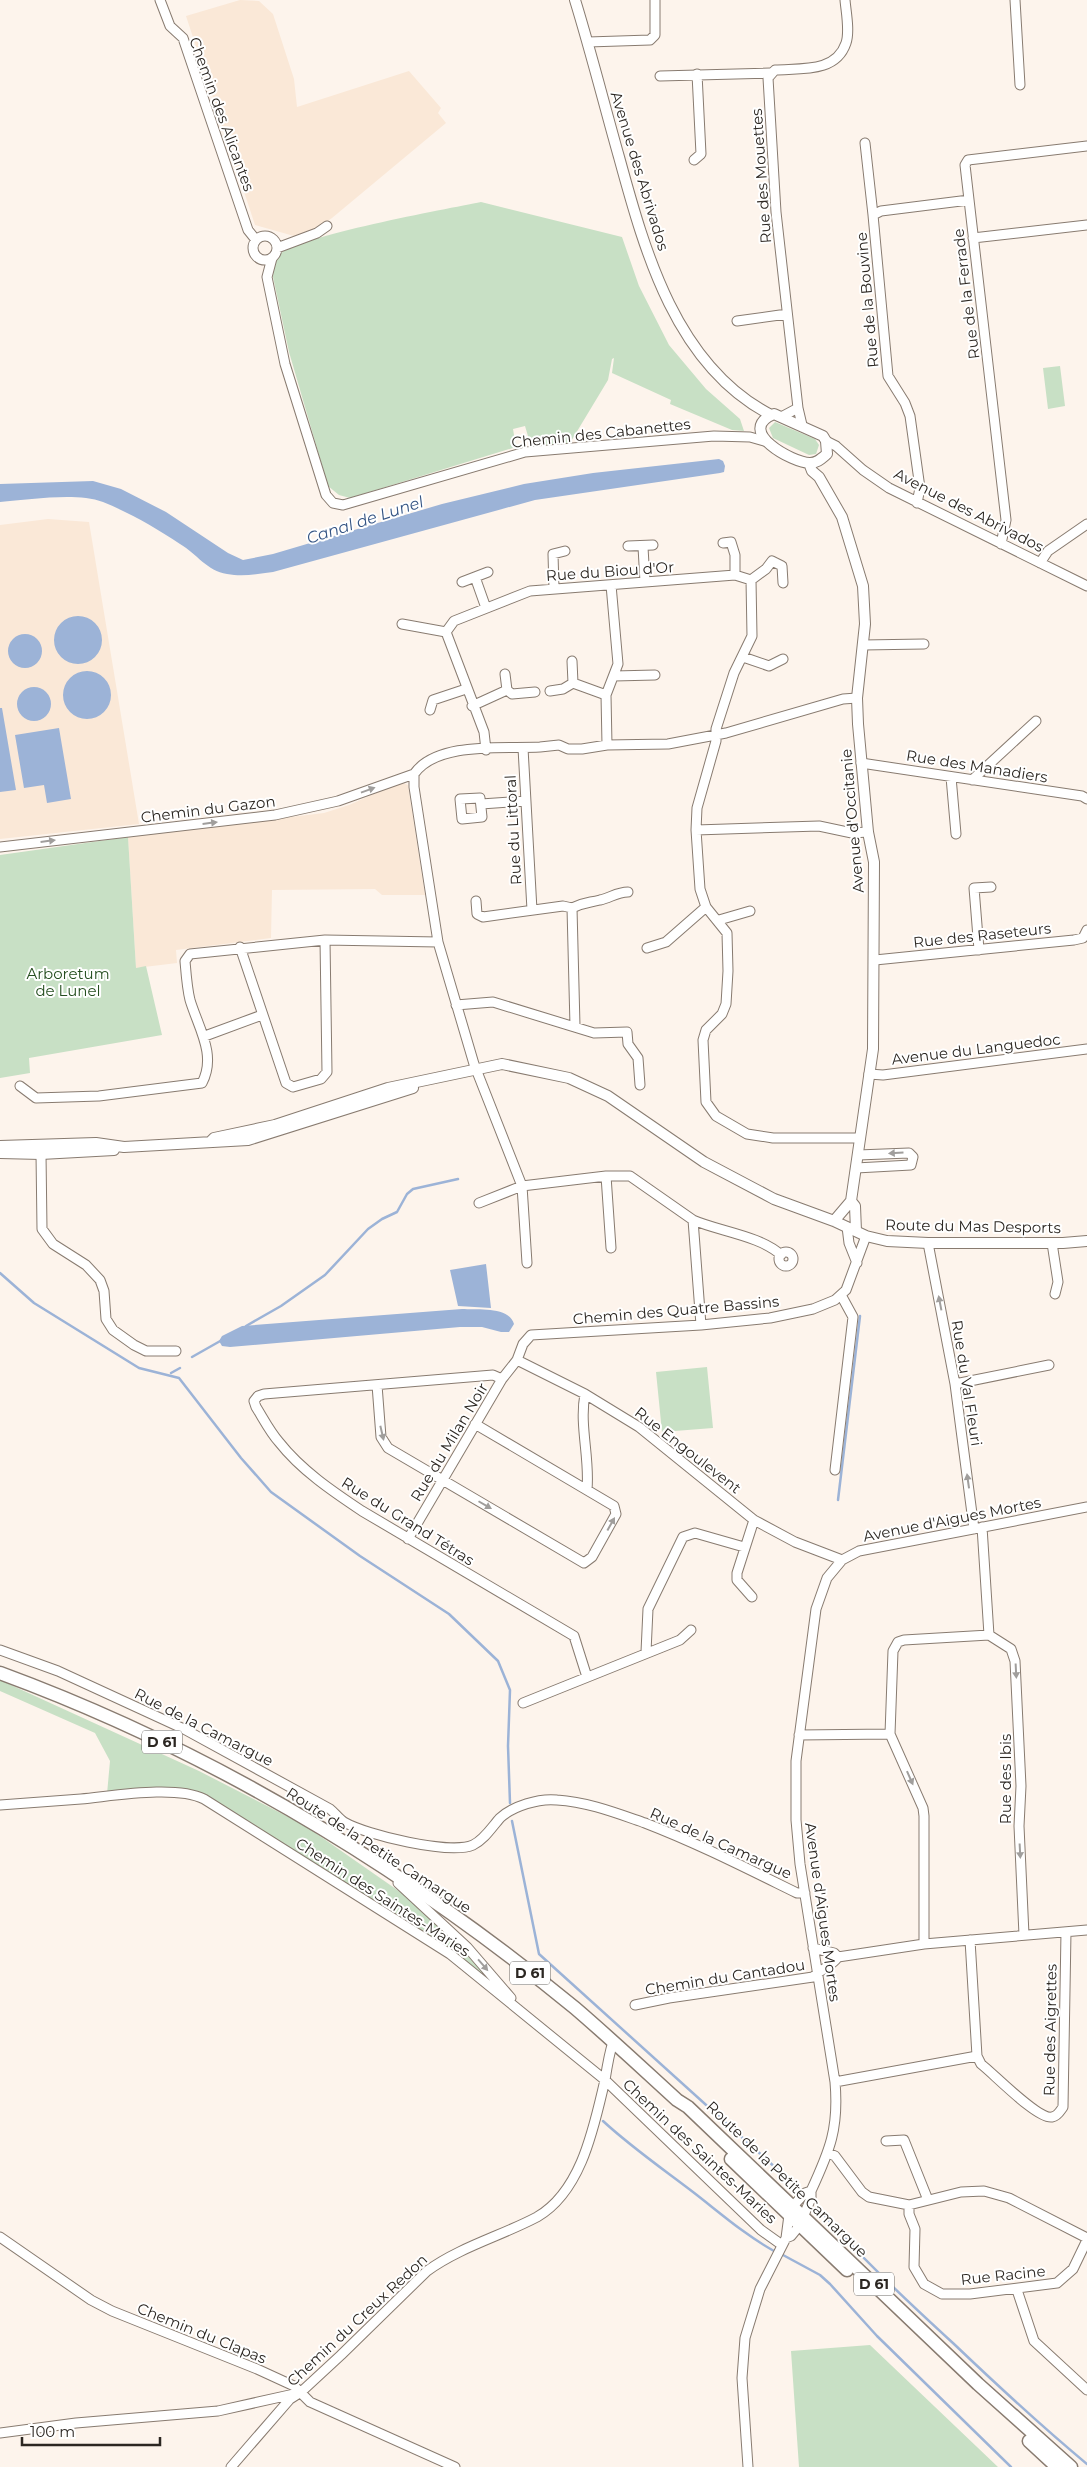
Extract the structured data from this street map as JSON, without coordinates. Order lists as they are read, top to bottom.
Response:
{
  "streets": {
    "main road": ["D 61", "Route de la Petite Camargue"],
    "street": [
      "Chemin des Alicantes",
      "Avenue des Abrivados",
      "Rue des Mouettes",
      "Rue de la Ferrade",
      "Rue de la Bouvine",
      "Chemin des Cabanettes",
      "Rue du Biou d'Or",
      "Rue des Manadiers",
      "Chemin du Gazon",
      "Avenue d'Occitanie",
      "Rue du Littoral",
      "Rue des Raseteurs",
      "Avenue du Languedoc",
      "Route du Mas Desports",
      "Chemin des Quatre Bassins",
      "Rue du Val Fleuri",
      "Rue du Milan Noir",
      "Rue Engoulevent",
      "Avenue d'Aigues Mortes",
      "Rue du Grand Tétras",
      "Rue de la Camargue",
      "Rue des Ibis",
      "Chemin des Saintes-Maries",
      "Chemin du Cantadou",
      "Rue des Aigrettes",
      "Rue Racine",
      "Chemin du Creux Redon",
      "Chemin du Clapas"
    ]
  },
  "crossings": [
    ["Avenue des Abrivados", "Rue de la Ferrade"],
    ["Avenue des Abrivados", "Rue de la Bouvine"],
    ["Avenue des Abrivados", "Chemin des Cabanettes"],
    ["Avenue des Abrivados", "Avenue d'Occitanie"],
    ["Rue de la Ferrade", "Rue de la Bouvine"],
    ["Rue des Manadiers", "Avenue d'Occitanie"],
    ["Avenue d'Occitanie", "Rue des Raseteurs"],
    ["Avenue d'Occitanie", "Avenue du Languedoc"],
    ["Avenue d'Occitanie", "Route du Mas Desports"],
    ["Route du Mas Desports", "Rue du Val Fleuri"],
    ["Chemin des Quatre Bassins", "Rue du Milan Noir"],
    ["Chemin des Quatre Bassins", "Rue Engoulevent"],
    ["Rue du Val Fleuri", "Avenue d'Aigues Mortes"],
    ["Rue du Val Fleuri", "Rue des Ibis"],
    ["Rue du Milan Noir", "Rue Engoulevent"],
    ["Rue du Milan Noir", "Rue du Grand Tétras"],
    ["Rue Engoulevent", "Avenue d'Aigues Mortes"],
    ["Avenue d'Aigues Mortes", "Rue de la Camargue"],
    ["Avenue d'Aigues Mortes", "Route de la Petite Camargue"],
    ["Avenue d'Aigues Mortes", "Chemin du Cantadou"],
    ["Route de la Petite Camargue", "Chemin du Creux Redon"],
    ["Chemin des Saintes-Maries", "Chemin du Creux Redon"],
    ["Chemin du Creux Redon", "Chemin du Clapas"]
  ],
  "one_way": ["Chemin du Gazon", "Rue du Val Fleuri", "Rue des Ibis"],
  "water": ["Canal de Lunel"],
  "parks": ["Arboretum de Lunel"],
  "scale_bar": "100 m"
}
